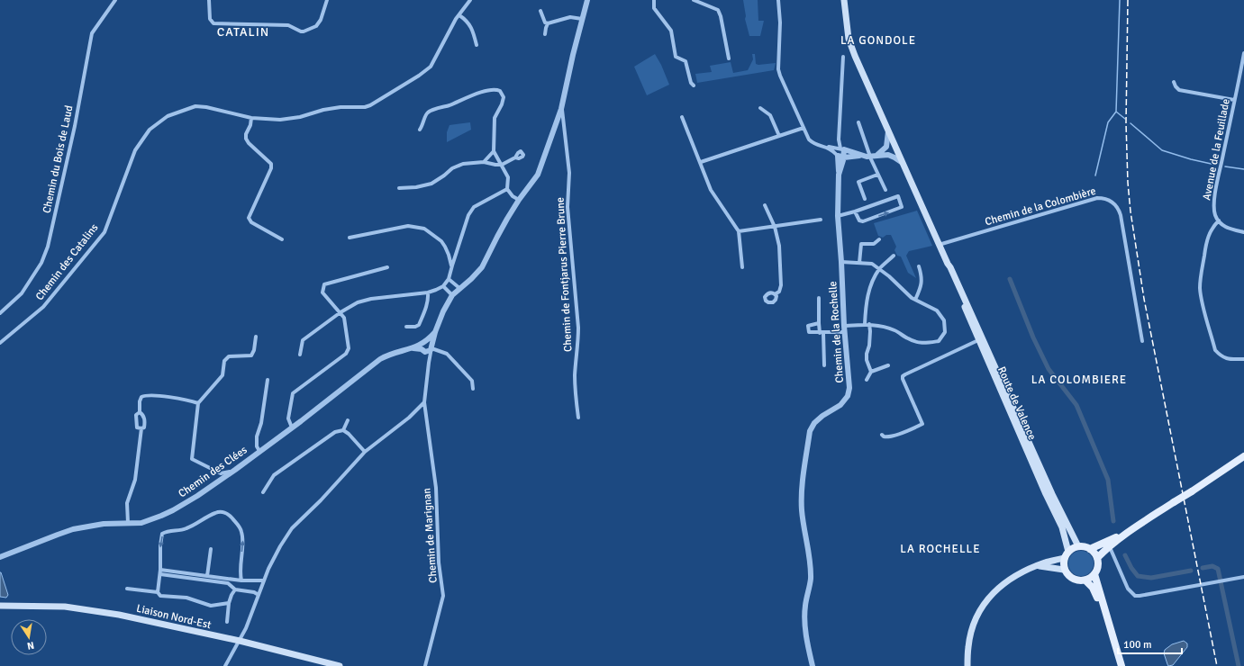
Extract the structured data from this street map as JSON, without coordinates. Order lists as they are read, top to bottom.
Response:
{
  "streets": {
    "main road": ["Route de Valence", "Liaison Nord-Est"],
    "street": [
      "Avenue de la Feuillade",
      "Chemin du Bois de Laud",
      "Chemin de la Colombière",
      "Chemin des Catalins",
      "Chemin de Fontjarus Pierre Brune",
      "Chemin de la Rochelle",
      "Chemin des Clées",
      "Chemin de Marignan"
    ]
  },
  "crossings": [
    ["Chemin de la Colombière", "Route de Valence"],
    ["Chemin des Clées", "Chemin de Marignan"]
  ],
  "districts": [
    "CATALIN",
    "LA GONDOLE",
    "LA COLOMBIERE",
    "LA ROCHELLE"
  ],
  "scale_bar": "100 m",
  "north": "bottom"
}
